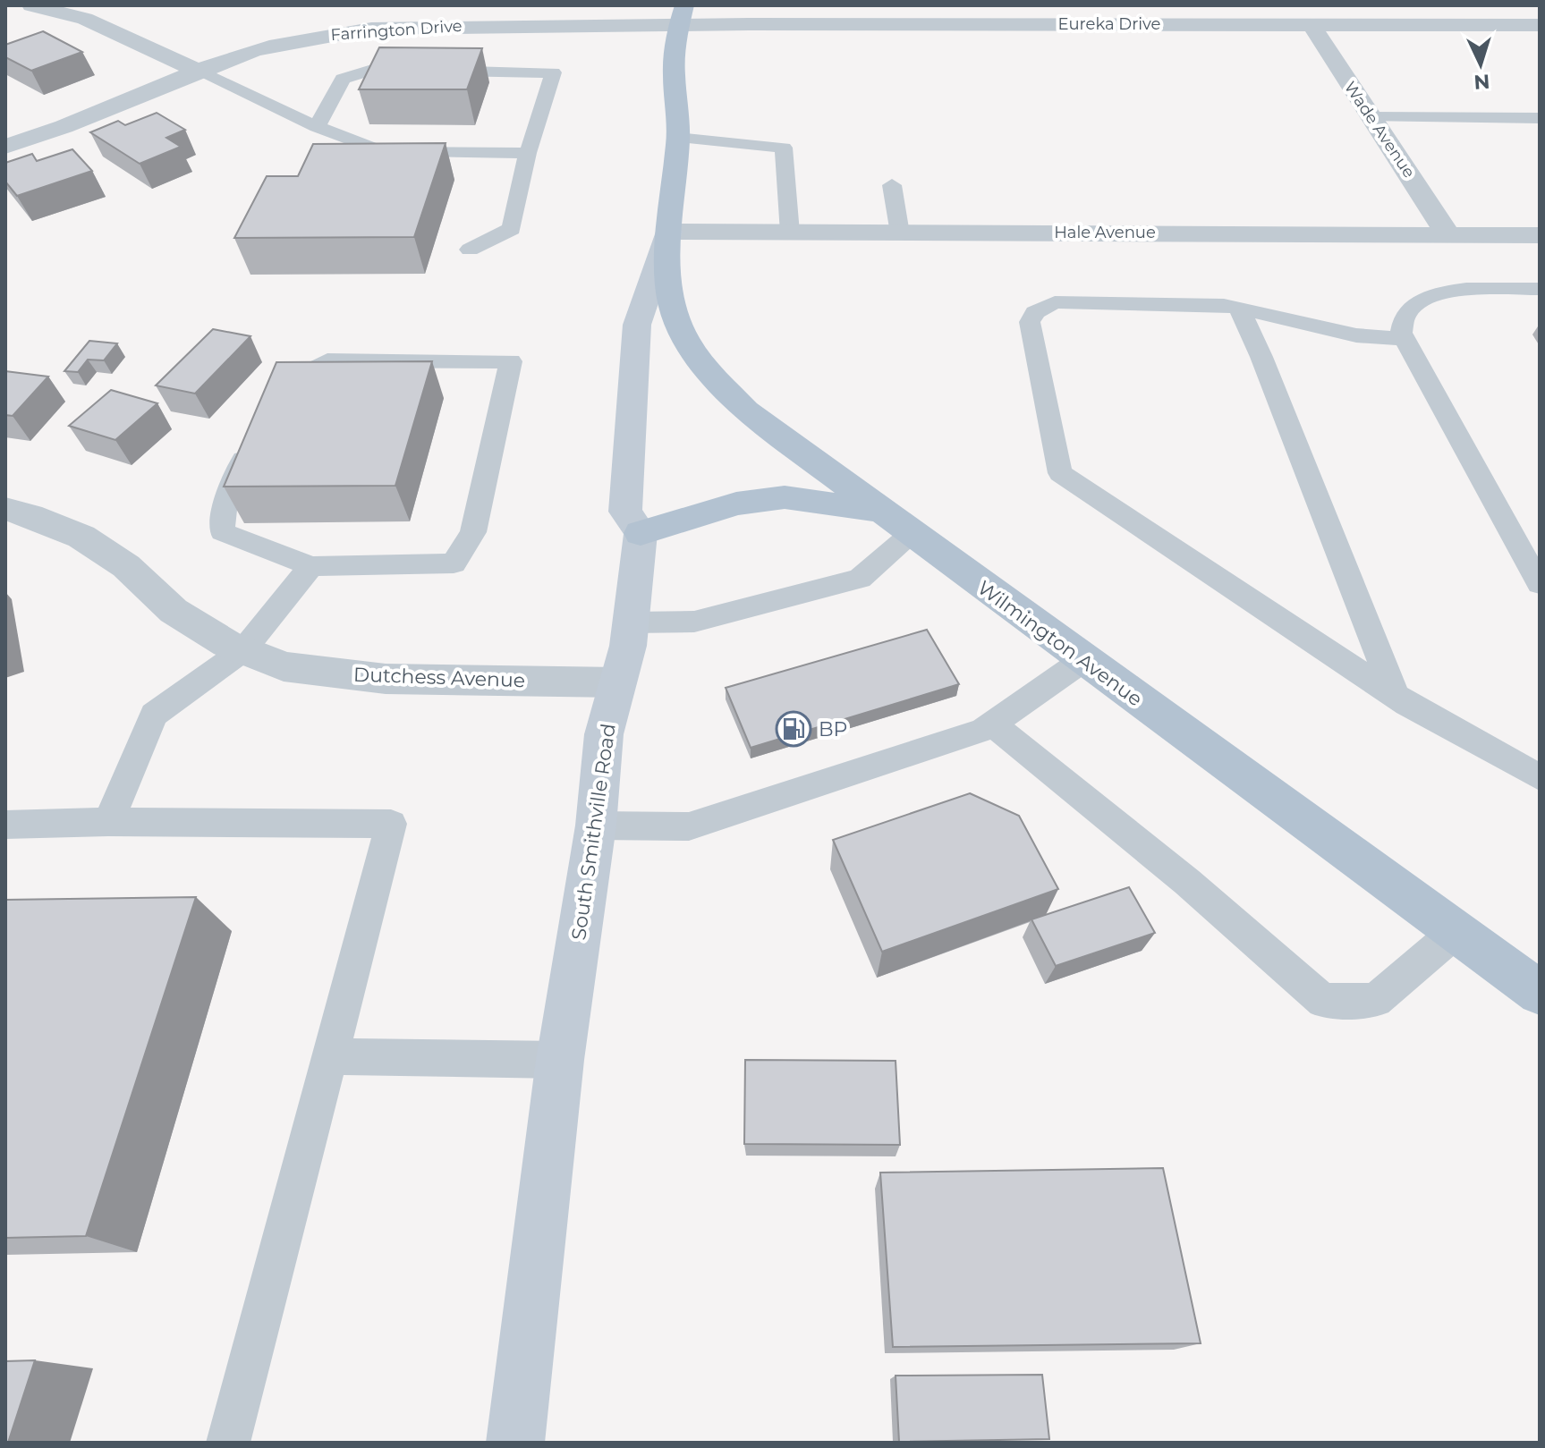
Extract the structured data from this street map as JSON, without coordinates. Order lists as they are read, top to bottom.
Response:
{
  "streets": {
    "main road": ["Wilmington Avenue", "South Smithville Road"],
    "street": [
      "Eureka Drive",
      "Farrington Drive",
      "Wade Avenue",
      "Hale Avenue",
      "Dutchess Avenue"
    ]
  },
  "crossings": [
    ["Eureka Drive", "Farrington Drive"],
    ["Eureka Drive", "Wade Avenue"],
    ["Eureka Drive", "Wilmington Avenue"],
    ["Farrington Drive", "Wilmington Avenue"],
    ["Wade Avenue", "Hale Avenue"],
    ["Hale Avenue", "Wilmington Avenue"],
    ["Dutchess Avenue", "South Smithville Road"]
  ],
  "places": {
    "fuel station": ["BP"]
  },
  "north": "bottom"
}
